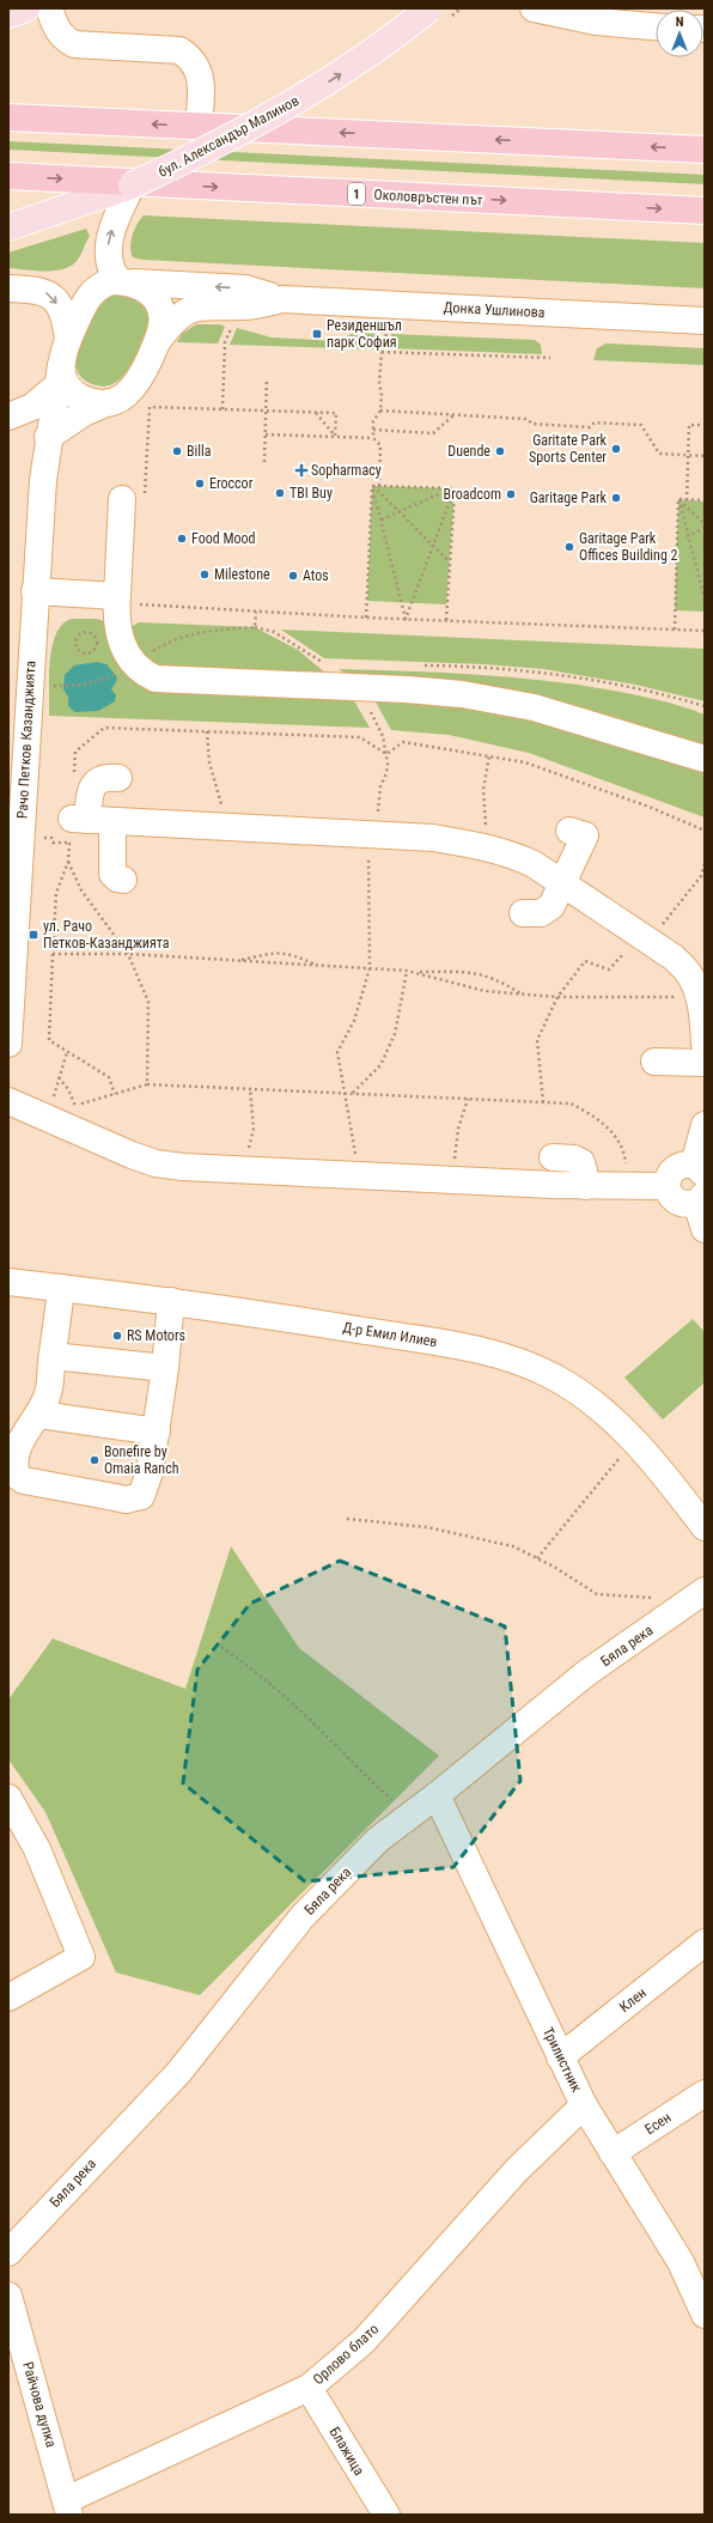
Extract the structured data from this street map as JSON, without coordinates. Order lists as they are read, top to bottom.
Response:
{
  "streets": {
    "highway": ["1", "Околовръстен път"],
    "main road": ["бул. Александър Малинов"],
    "street": [
      "Донка Ушлинова",
      "Рачо Петков Казанджията",
      "Д-р Емил Илиев",
      "Бяла река",
      "Клен",
      "Трилистник",
      "Есен",
      "Орлово блато",
      "Райчова дупка",
      "Блажица"
    ]
  },
  "crossings": [
    ["Донка Ушлинова", "Рачо Петков Казанджията"],
    ["Бяла река", "Трилистник"],
    ["Клен", "Трилистник"],
    ["Трилистник", "Есен"],
    ["Трилистник", "Орлово блато"],
    ["Орлово блато", "Райчова дупка"],
    ["Орлово блато", "Блажица"]
  ],
  "one_way": ["бул. Александър Малинов"],
  "places": {
    "transit": ["Резиденшъл парк София", "ул. Рачо Петков-Казанджията"],
    "other": [
      "Garitate Park Sports Center",
      "Billa",
      "Duende",
      "Eroccor",
      "TBI Buy",
      "Broadcom",
      "Garitage Park",
      "Food Mood",
      "Garitage Park Offices Building 2",
      "Milestone",
      "Atos",
      "RS Motors",
      "Bonefire by Omaia Ranch"
    ],
    "health": ["Sopharmacy"]
  },
  "north": "top"
}
